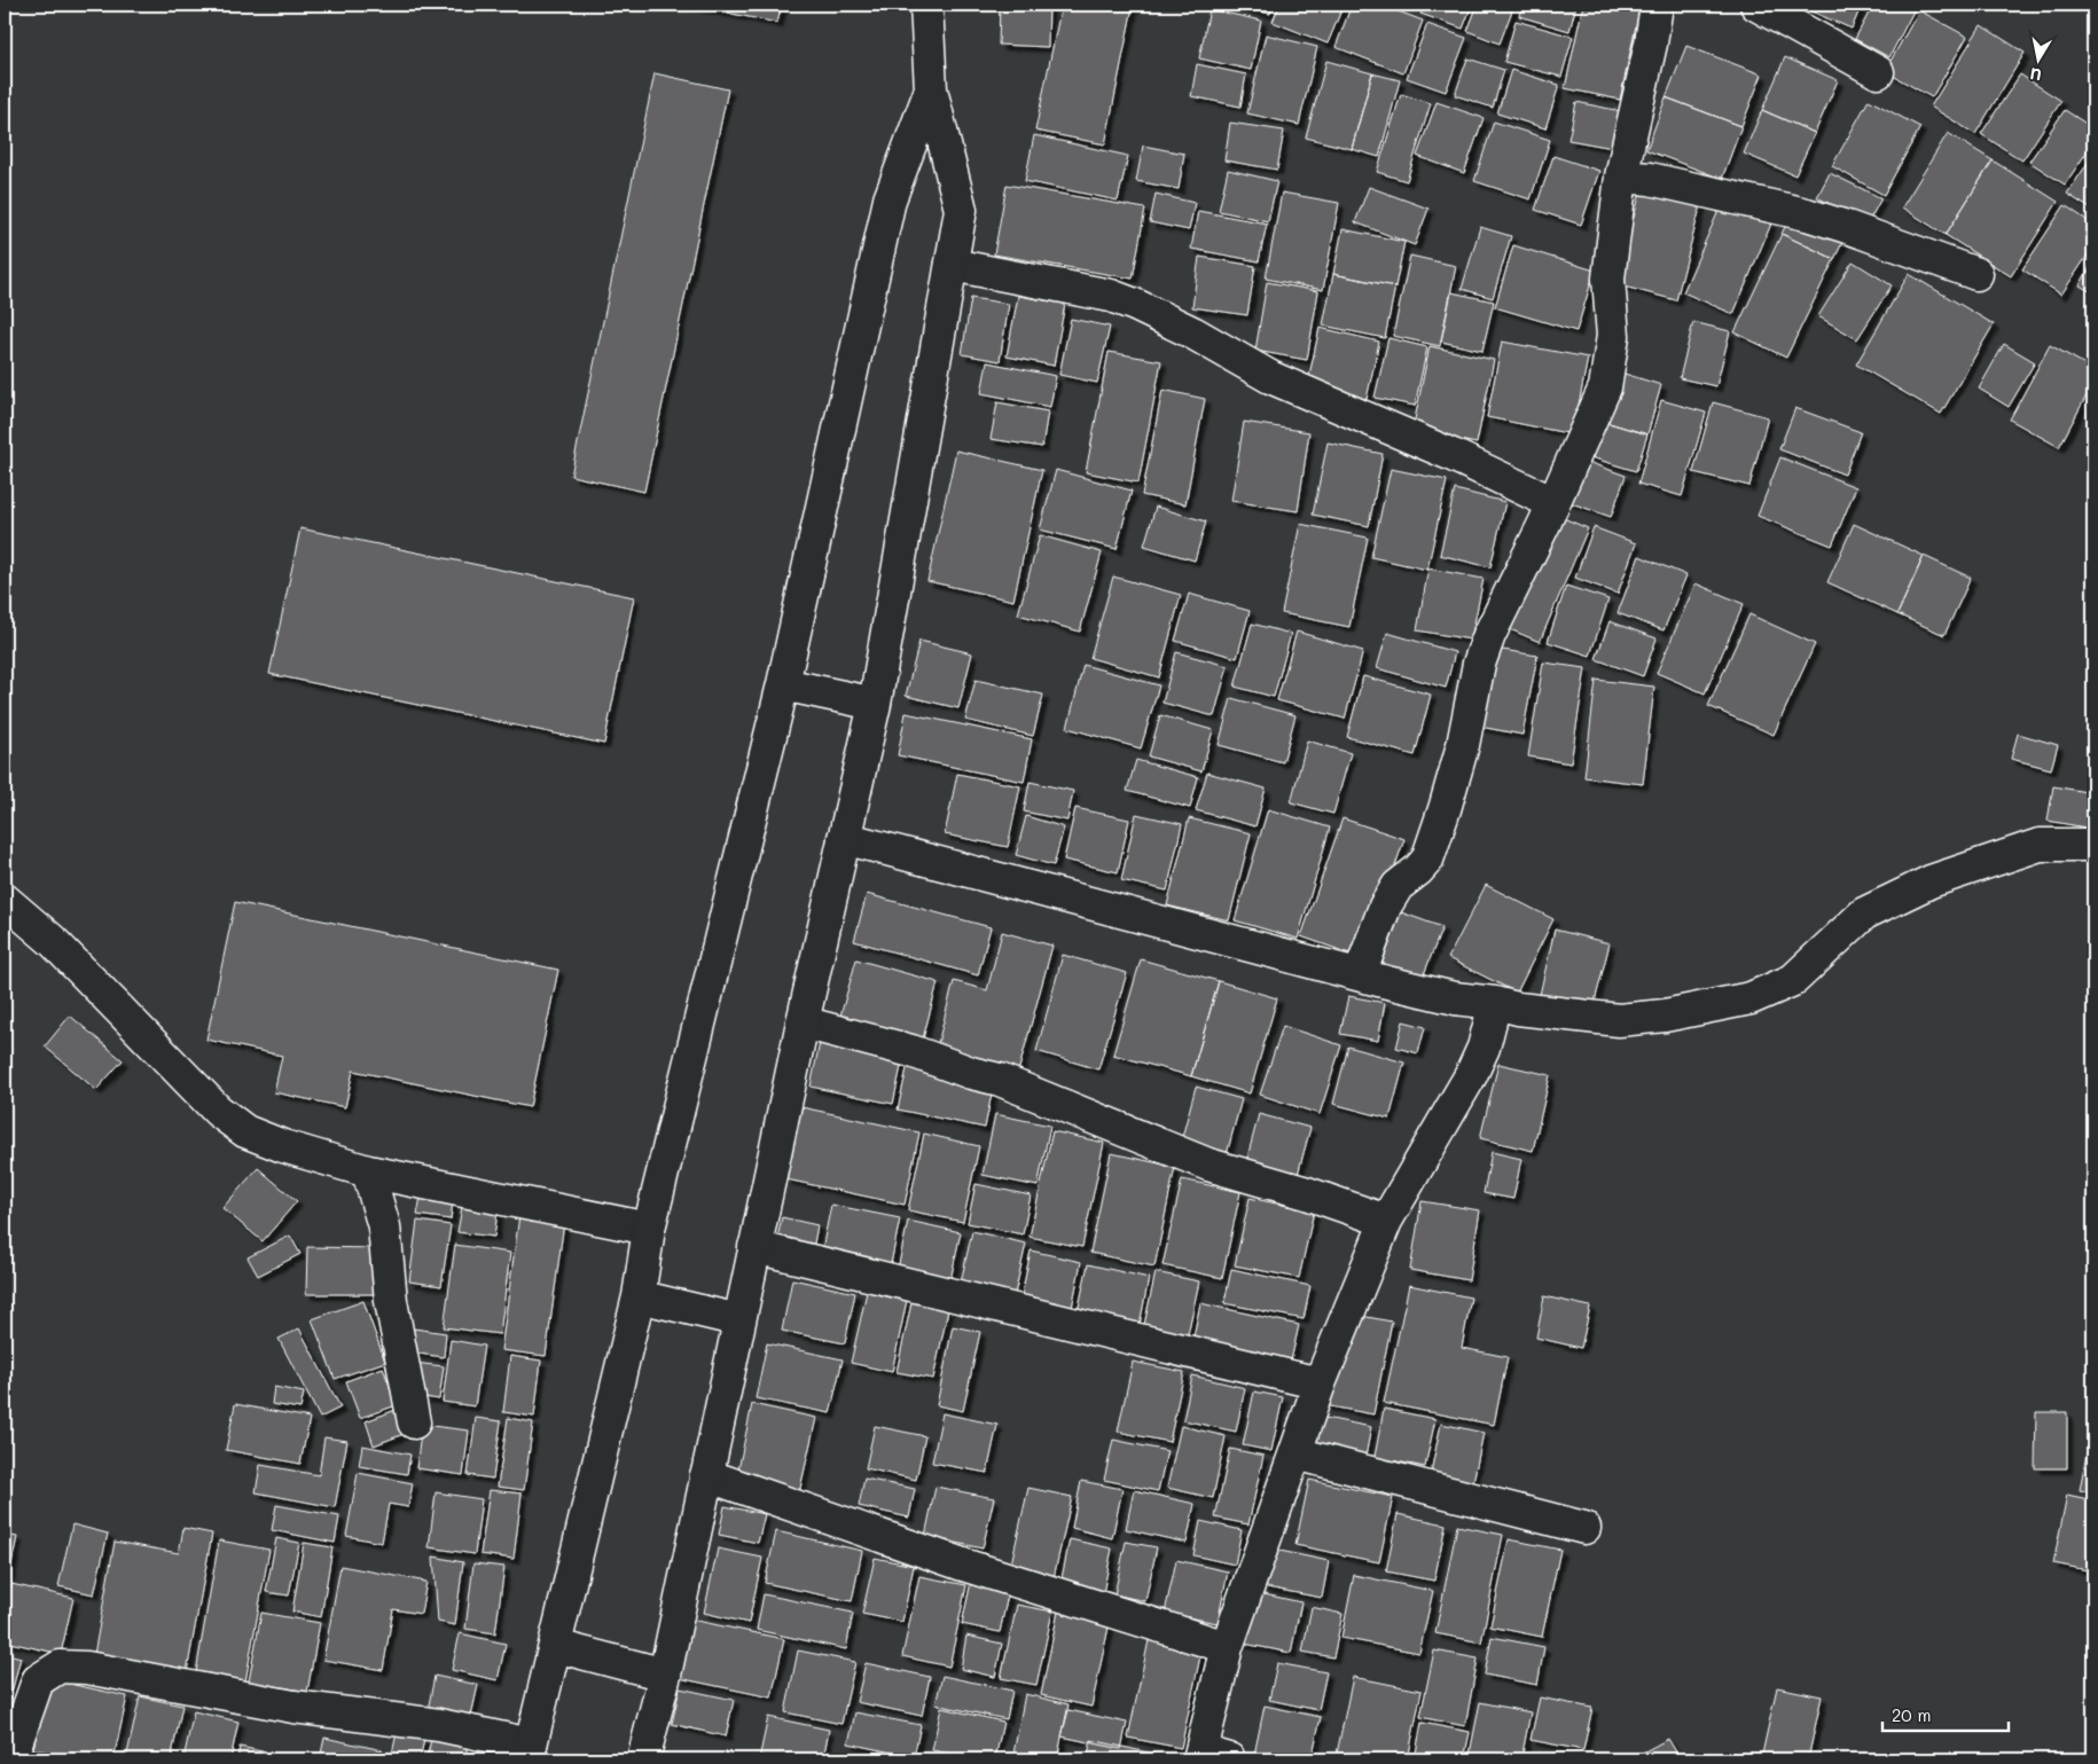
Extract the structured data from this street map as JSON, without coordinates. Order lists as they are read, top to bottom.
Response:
{
  "scale_bar": "20 m",
  "north": "bottom"
}
